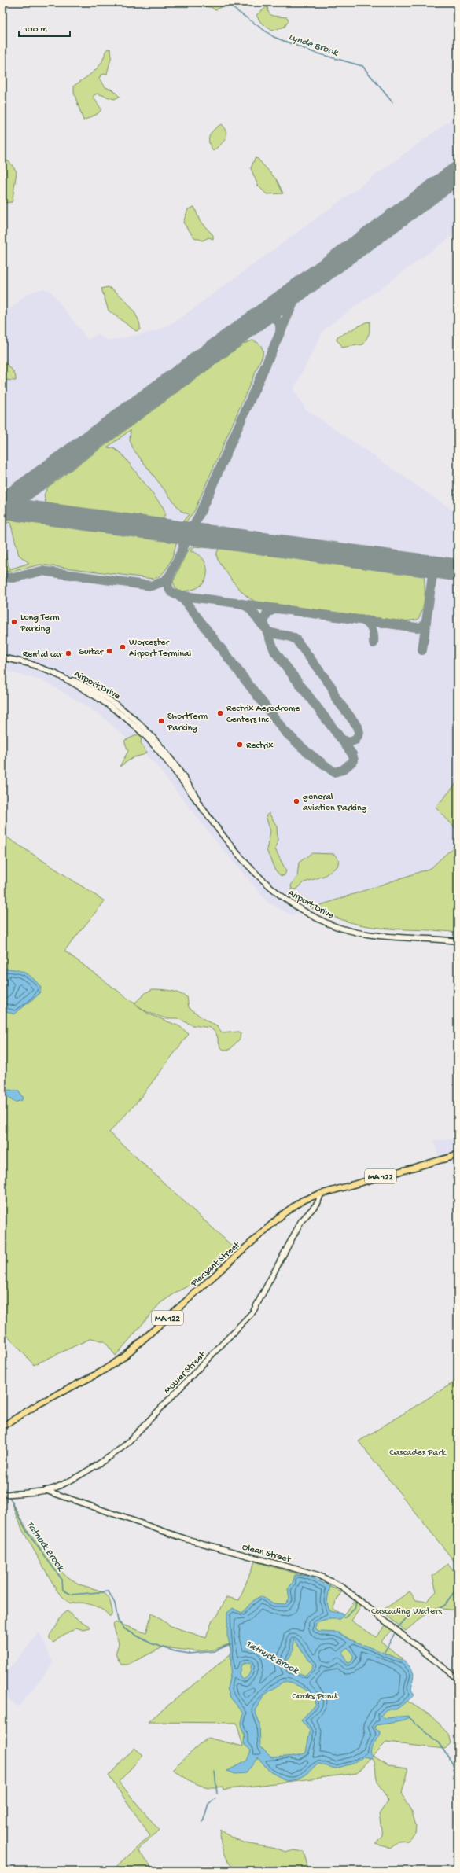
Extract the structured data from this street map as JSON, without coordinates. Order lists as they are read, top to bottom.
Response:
{
  "streets": {
    "main road": ["MA 122", "Pleasant Street"],
    "street": ["Airport Drive", "Mower Street", "Olean Street"]
  },
  "crossings": [
    ["Pleasant Street", "Mower Street"],
    ["Mower Street", "Olean Street"]
  ],
  "water": ["Lynde Brook", "Tatnuck Brook"],
  "parks": ["Cascades Park", "Cascading Waters", "Cooks Pond"],
  "places": [
    "Long Term Parking",
    "Worcester Airport Terminal",
    "Guitar",
    "Rental car",
    "Rectrix Aerodrome Centers Inc.",
    "ShortTerm Parking",
    "Rectrix",
    "general aviation Parking"
  ],
  "scale_bar": "100 m"
}
